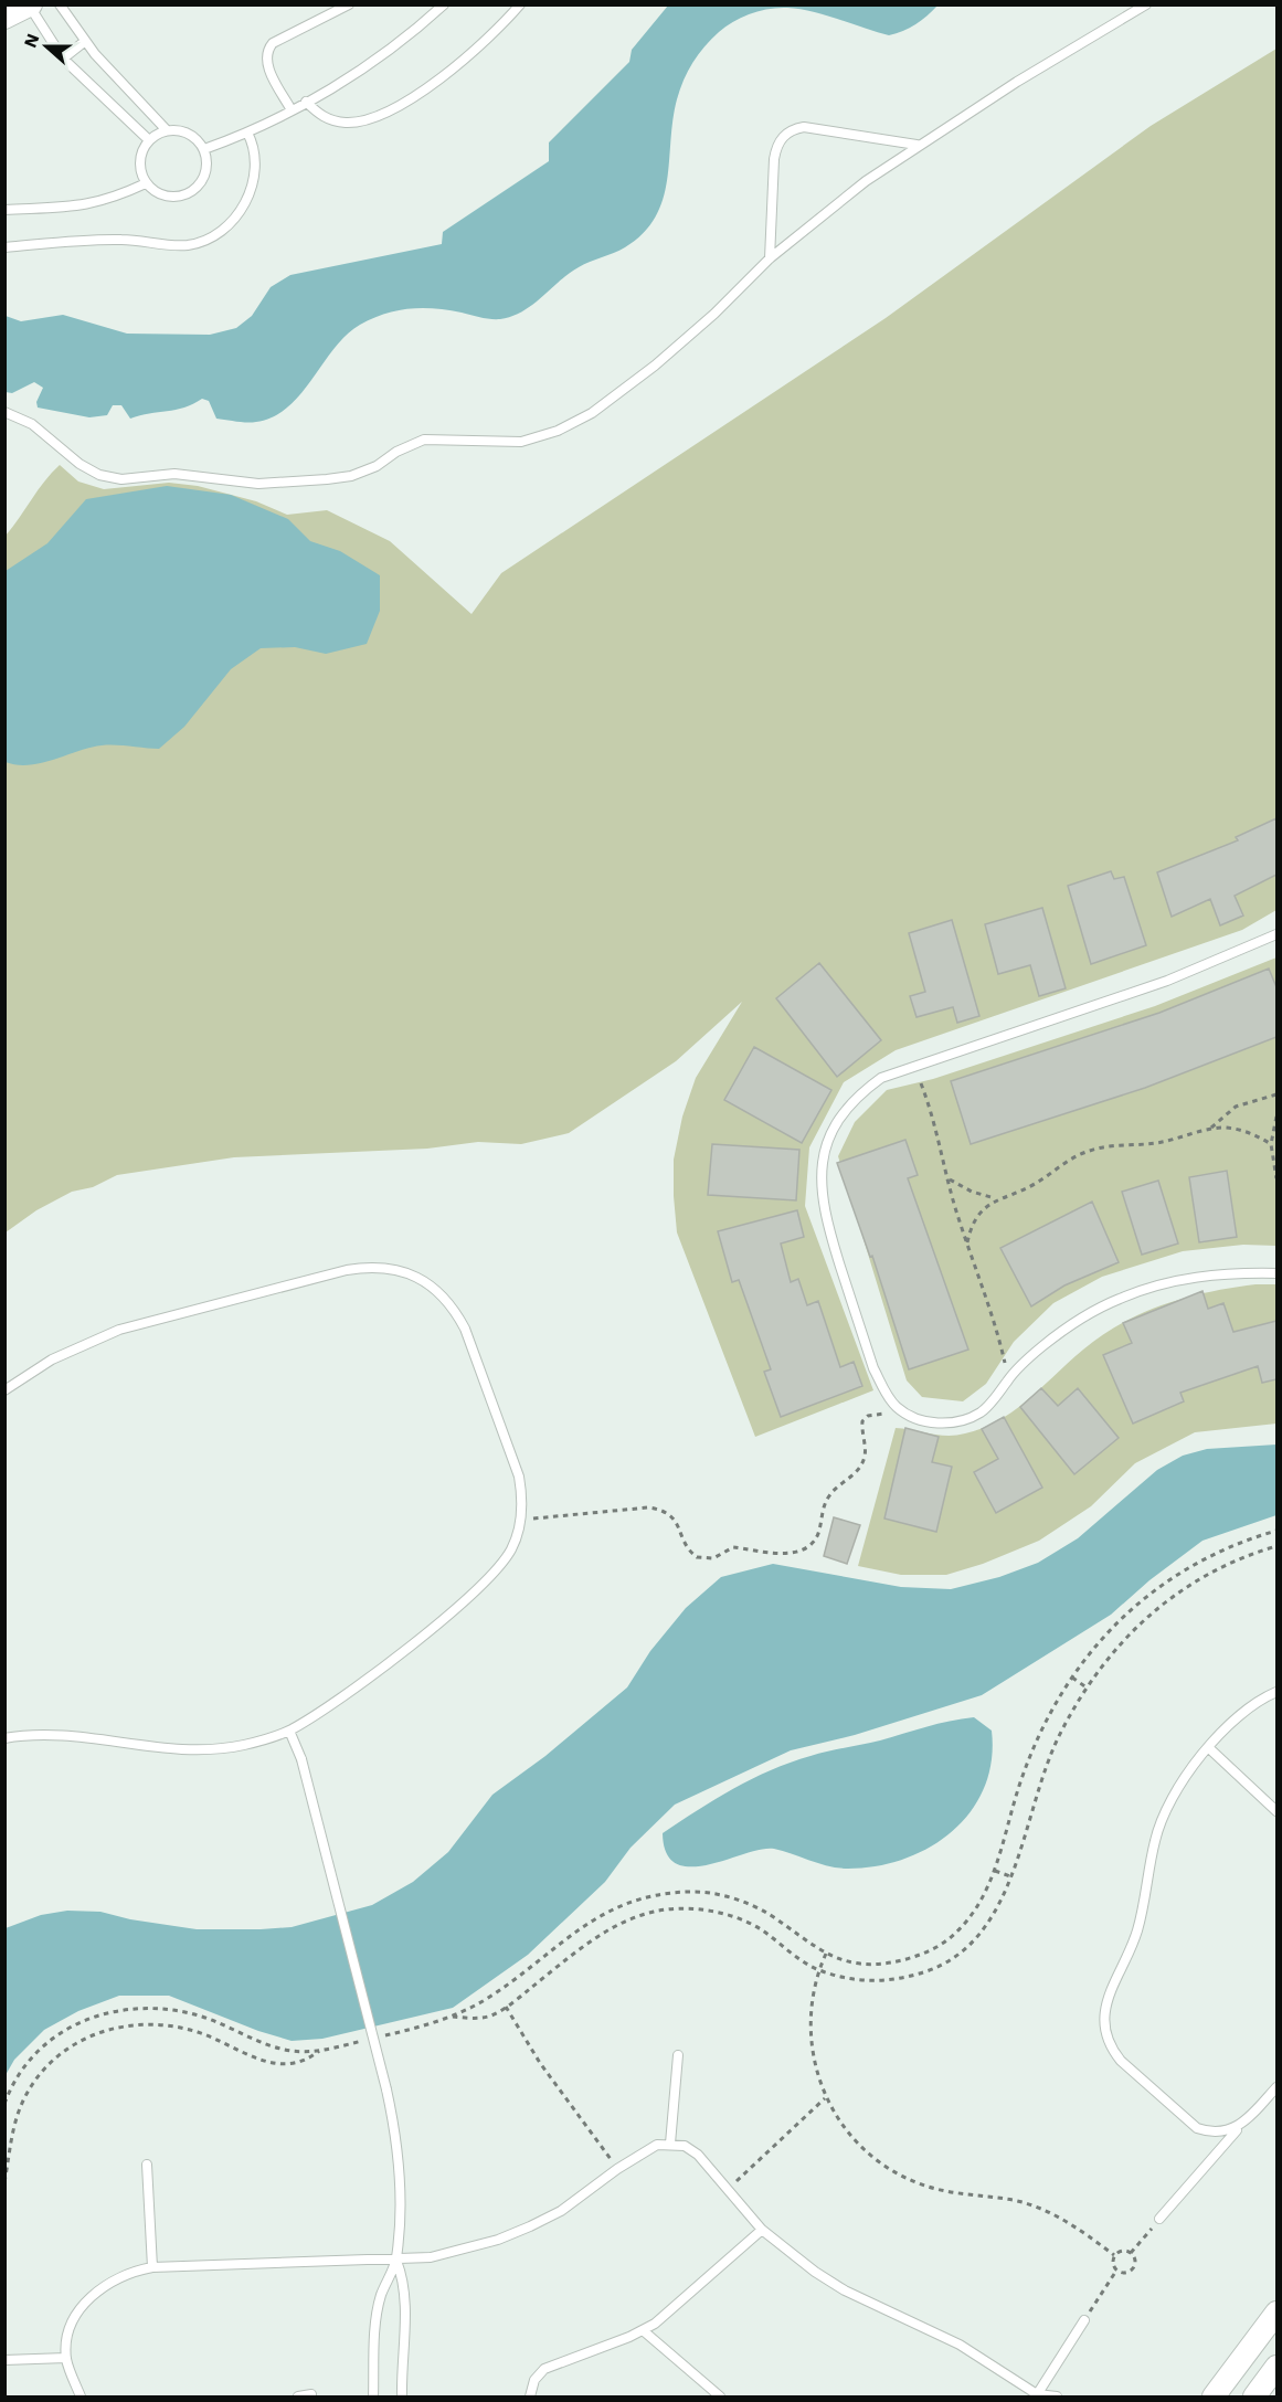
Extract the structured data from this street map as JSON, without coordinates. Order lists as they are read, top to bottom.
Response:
{
  "north": "left"
}
